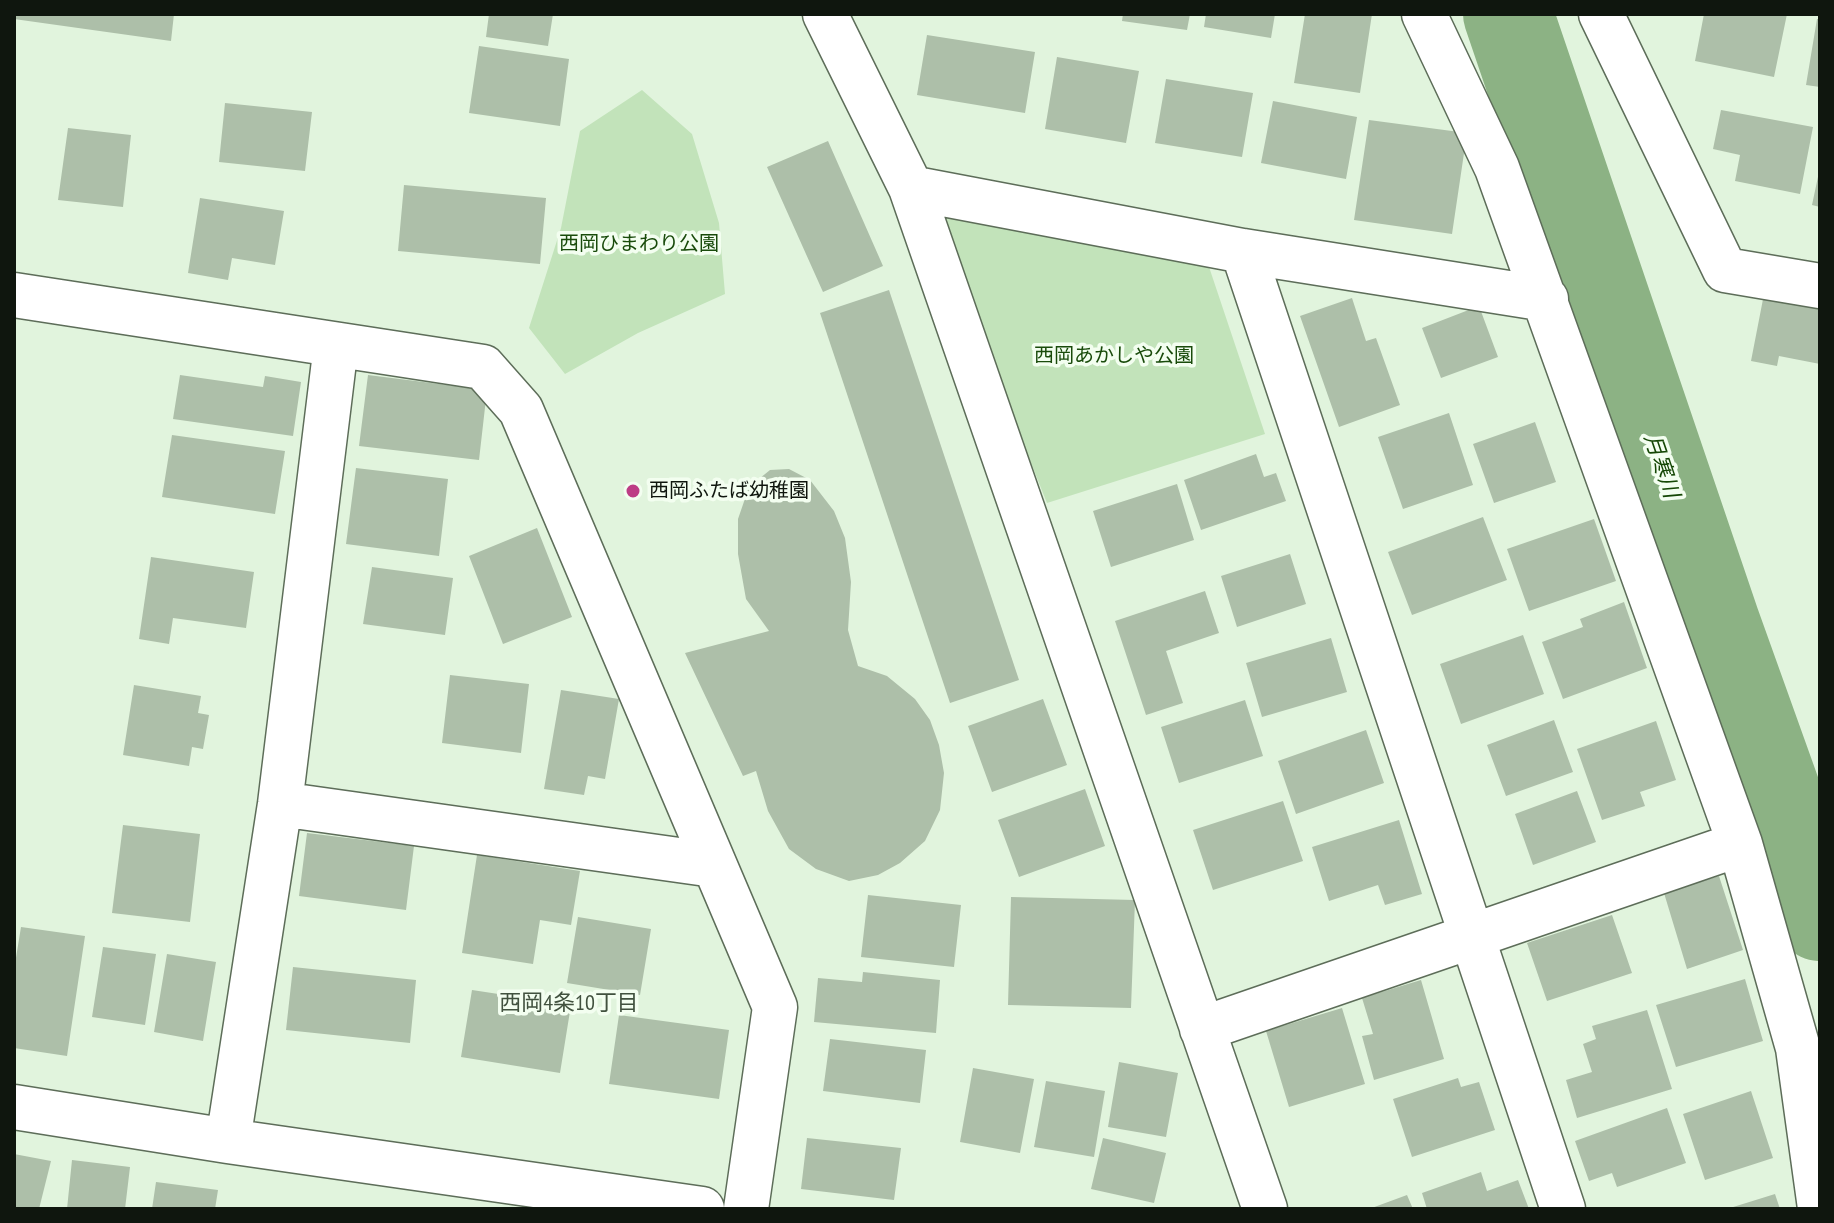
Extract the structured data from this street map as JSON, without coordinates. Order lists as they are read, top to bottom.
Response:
{
  "districts": ["西岡4条10丁目"],
  "water": ["月寒川"],
  "parks": ["西岡ひまわり公園", "西岡あかしや公園"],
  "places": ["西岡ふたば幼稚園"]
}
